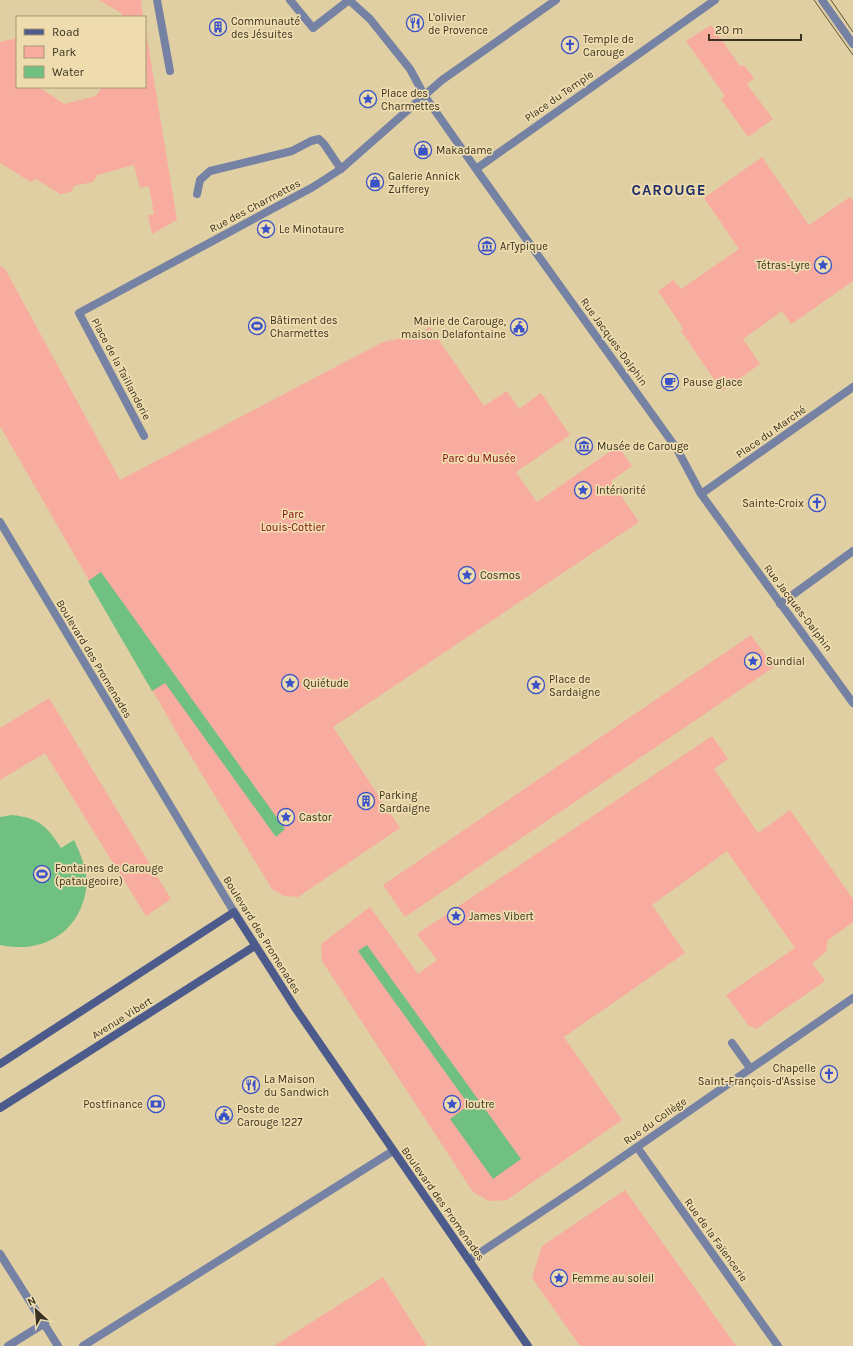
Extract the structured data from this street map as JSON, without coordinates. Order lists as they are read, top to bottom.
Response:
{
  "streets": {
    "main road": ["Boulevard des Promenades", "Avenue Vibert"],
    "street": [
      "Place du Temple",
      "Rue des Charmettes",
      "Rue Jacques-Dalphin",
      "Place de la Taillanderie",
      "Place du Marché",
      "Rue du Collège",
      "Rue de la Faïencerie"
    ]
  },
  "crossings": [
    ["Place du Temple", "Rue Jacques-Dalphin"],
    ["Rue des Charmettes", "Rue Jacques-Dalphin"],
    ["Rue des Charmettes", "Place de la Taillanderie"],
    ["Rue Jacques-Dalphin", "Place du Marché"],
    ["Boulevard des Promenades", "Avenue Vibert"],
    ["Boulevard des Promenades", "Rue du Collège"],
    ["Rue du Collège", "Rue de la Faïencerie"]
  ],
  "districts": ["CAROUGE"],
  "parks": ["Parc du Musée", "Parc Louis-Cottier"],
  "places": {
    "restaurant": ["L'olivier de Provence", "La Maison du Sandwich"],
    "building": ["Communauté des Jésuites", "Parking Sardaigne"],
    "church": ["Temple de Carouge", "Sainte-Croix", "Chapelle Saint-François-d'Assise"],
    "place": [
      "Place des Charmettes",
      "Le Minotaure",
      "Tétras-Lyre",
      "Intériorité",
      "Cosmos",
      "Sundial",
      "Quiétude",
      "Place de Sardaigne",
      "Castor",
      "James Vibert",
      "loutre",
      "Femme au soleil"
    ],
    "shop": ["Makadame", "Galerie Annick Zufferey"],
    "museum": ["ArTypique", "Musée de Carouge"],
    "sports": ["Bâtiment des Charmettes", "Fontaines de Carouge (pataugeoire)"],
    "public building": ["Mairie de Carouge, maison Delafontaine", "Poste de Carouge 1227"],
    "cafe": ["Pause glace"],
    "bank": ["Postfinance"]
  },
  "legend": ["Road", "Park", "Water"],
  "scale_bar": "20 m",
  "north": "top left"
}
